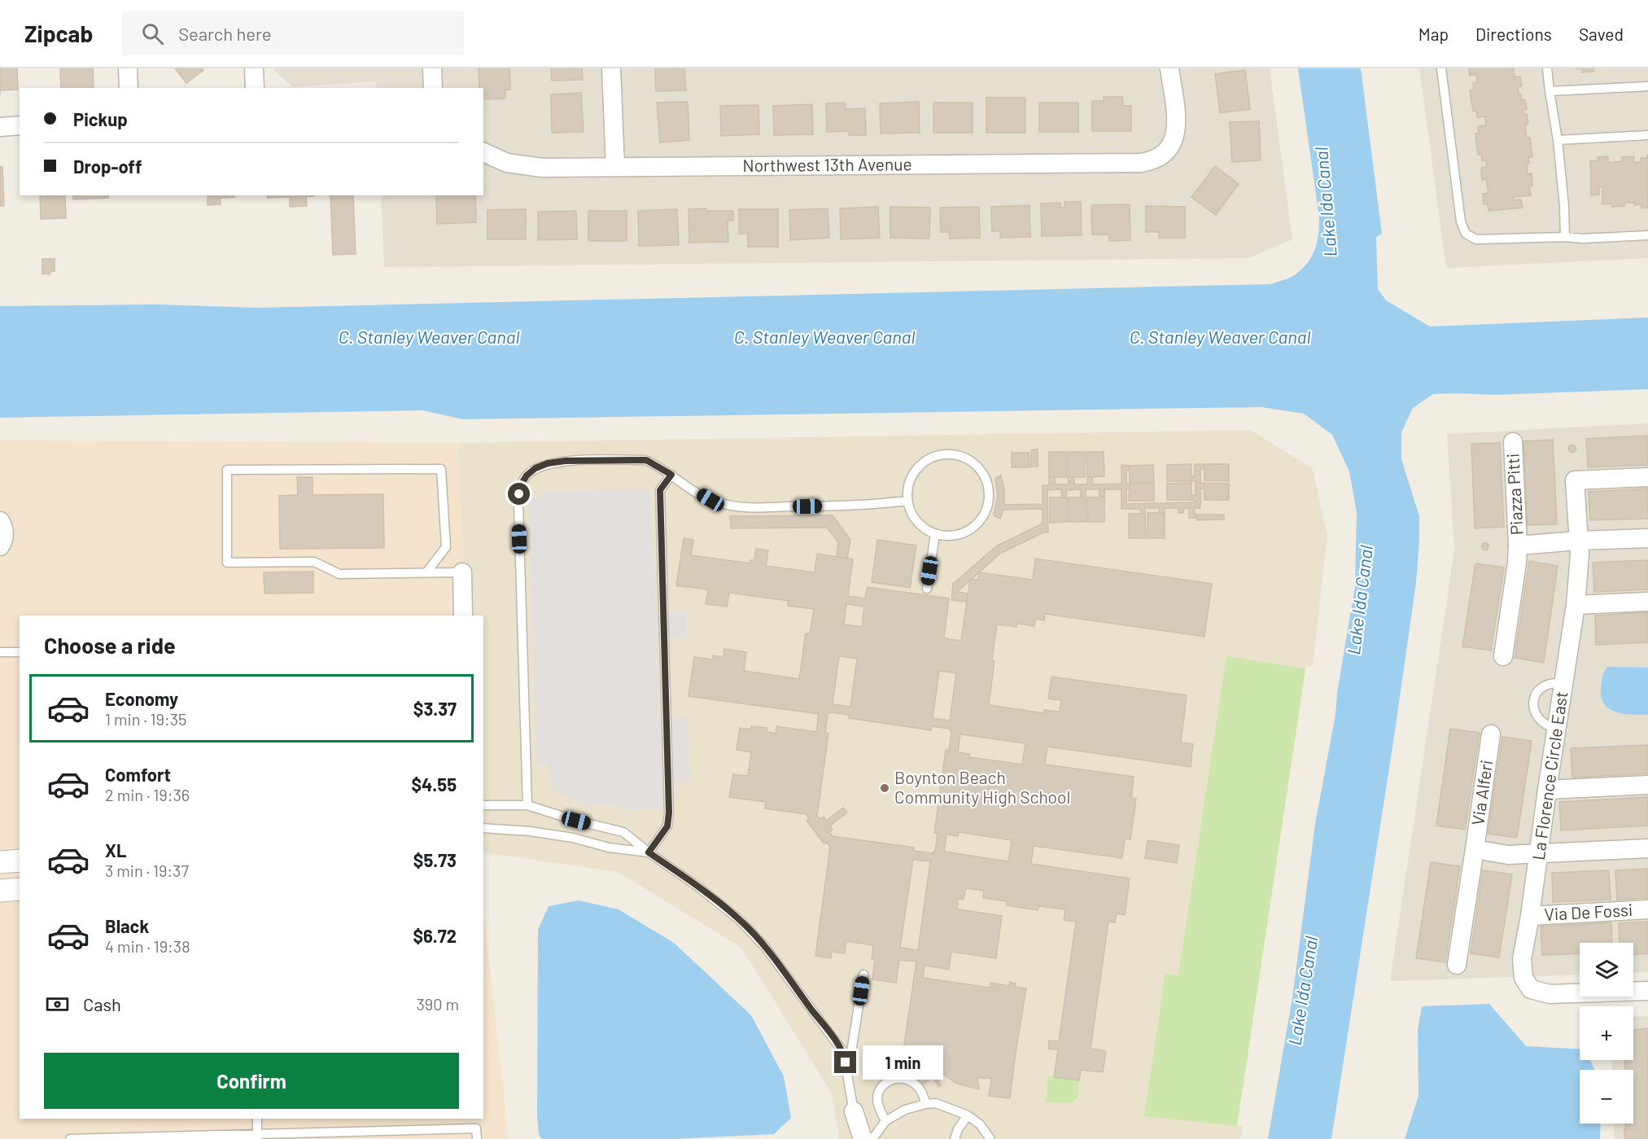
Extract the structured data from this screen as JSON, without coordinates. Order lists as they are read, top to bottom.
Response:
{
  "streets": {
    "street": [
      "Northwest 13th Avenue",
      "Piazza Pitti",
      "La Florence Circle East",
      "Via Alferi",
      "Via De Fossi"
    ]
  },
  "crossings": [
    ["La Florence Circle East", "Via Alferi"],
    ["La Florence Circle East", "Via De Fossi"]
  ],
  "water": ["Lake Ida Canal", "C. Stanley Weaver Canal"],
  "places": ["Boynton Beach Community High School"],
  "page": {
    "header": "Zipcab",
    "search": "Search here",
    "nav": ["Map", "Directions", "Saved"],
    "banner": ["Pickup", "Drop-off"],
    "heading": "Choose a ride",
    "list": [
      {
        "name": "Economy",
        "note": "1 min · 19:35",
        "value": "$3.37"
      },
      {
        "name": "Comfort",
        "note": "2 min · 19:36",
        "value": "$4.55"
      },
      {
        "name": "XL",
        "note": "3 min · 19:37",
        "value": "$5.73"
      },
      {
        "name": "Black",
        "note": "4 min · 19:38",
        "value": "$6.72"
      }
    ],
    "map_buttons": ["+", "−"],
    "pay": ["Cash", "390 m"],
    "buttons": "Confirm",
    "bubble": "1 min"
  }
}
